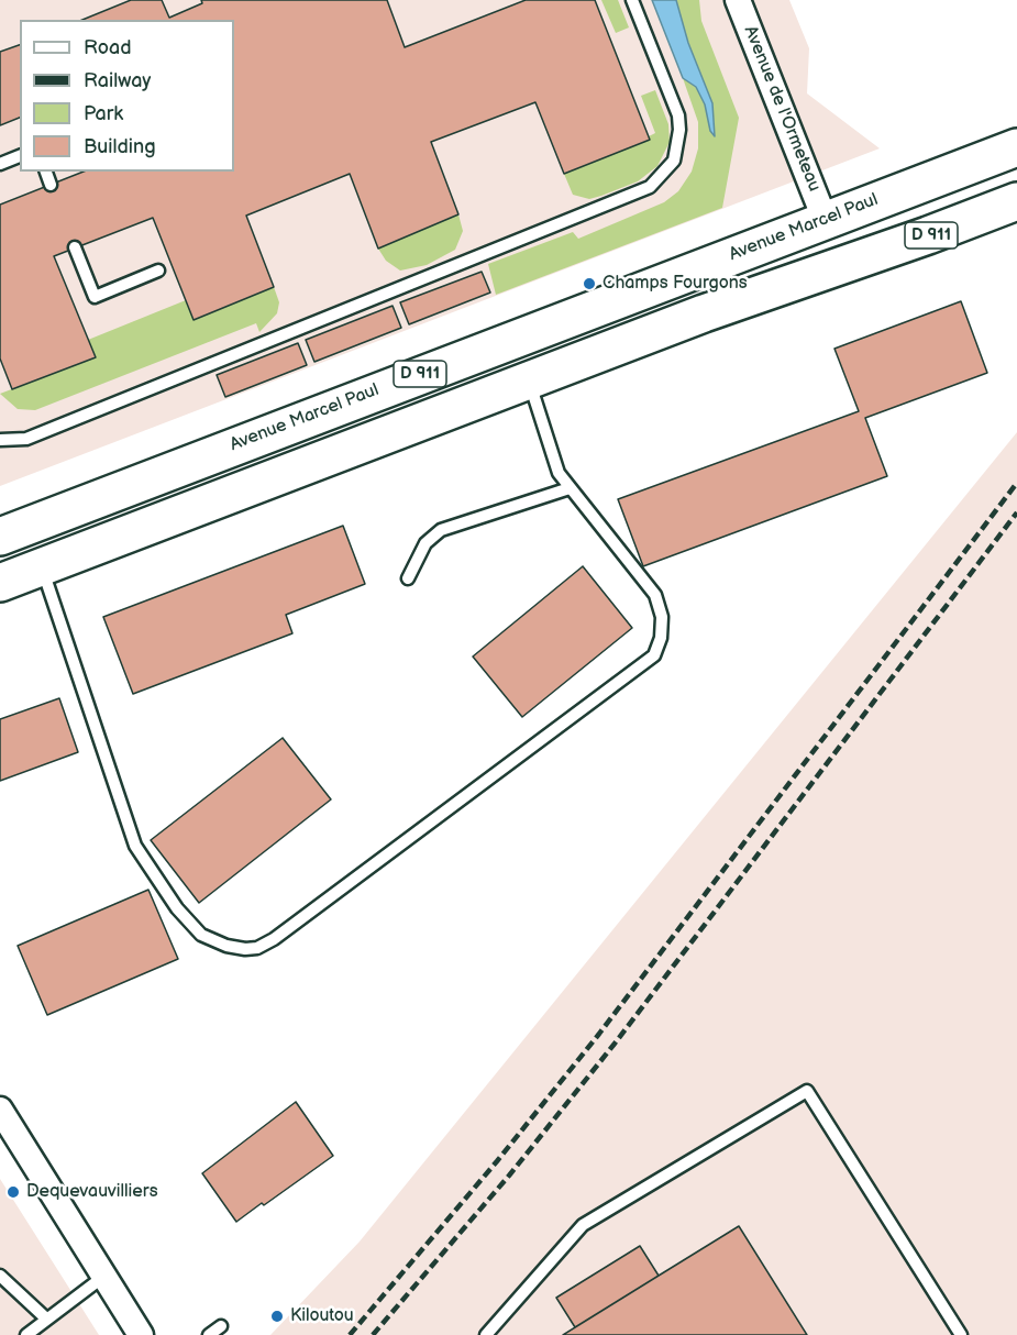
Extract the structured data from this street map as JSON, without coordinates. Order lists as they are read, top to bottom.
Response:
{
  "streets": {
    "main road": ["Avenue Marcel Paul", "D 911"],
    "street": ["Avenue de l'Ormeteau"]
  },
  "crossings": [
    ["Avenue de l'Ormeteau", "Avenue Marcel Paul"]
  ],
  "places": ["Champs Fourgons", "Dequevauvilliers", "Kiloutou"],
  "legend": [
    "Road",
    "Railway",
    "Park",
    "Building"
  ]
}
